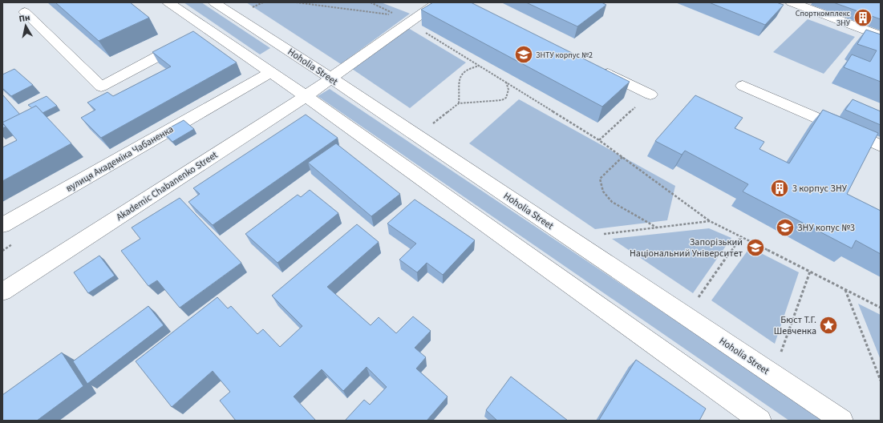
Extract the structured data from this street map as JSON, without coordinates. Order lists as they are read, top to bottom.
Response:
{
  "streets": {
    "street": ["Hoholia Street", "вулиця Академіка Чабаненка", "Akademic Chabanenko Street"]
  },
  "crossings": [
    ["Hoholia Street", "Akademic Chabanenko Street"]
  ],
  "places": {
    "building": ["Спорткомплекс ЗНУ", "3 корпус ЗНУ"],
    "school or university": ["ЗНТУ корпус №2", "ЗНУ копус №3", "Запорізький Національний Університет"],
    "place": ["Бюст Т.Г. Шевченка"]
  },
  "north": "top"
}
